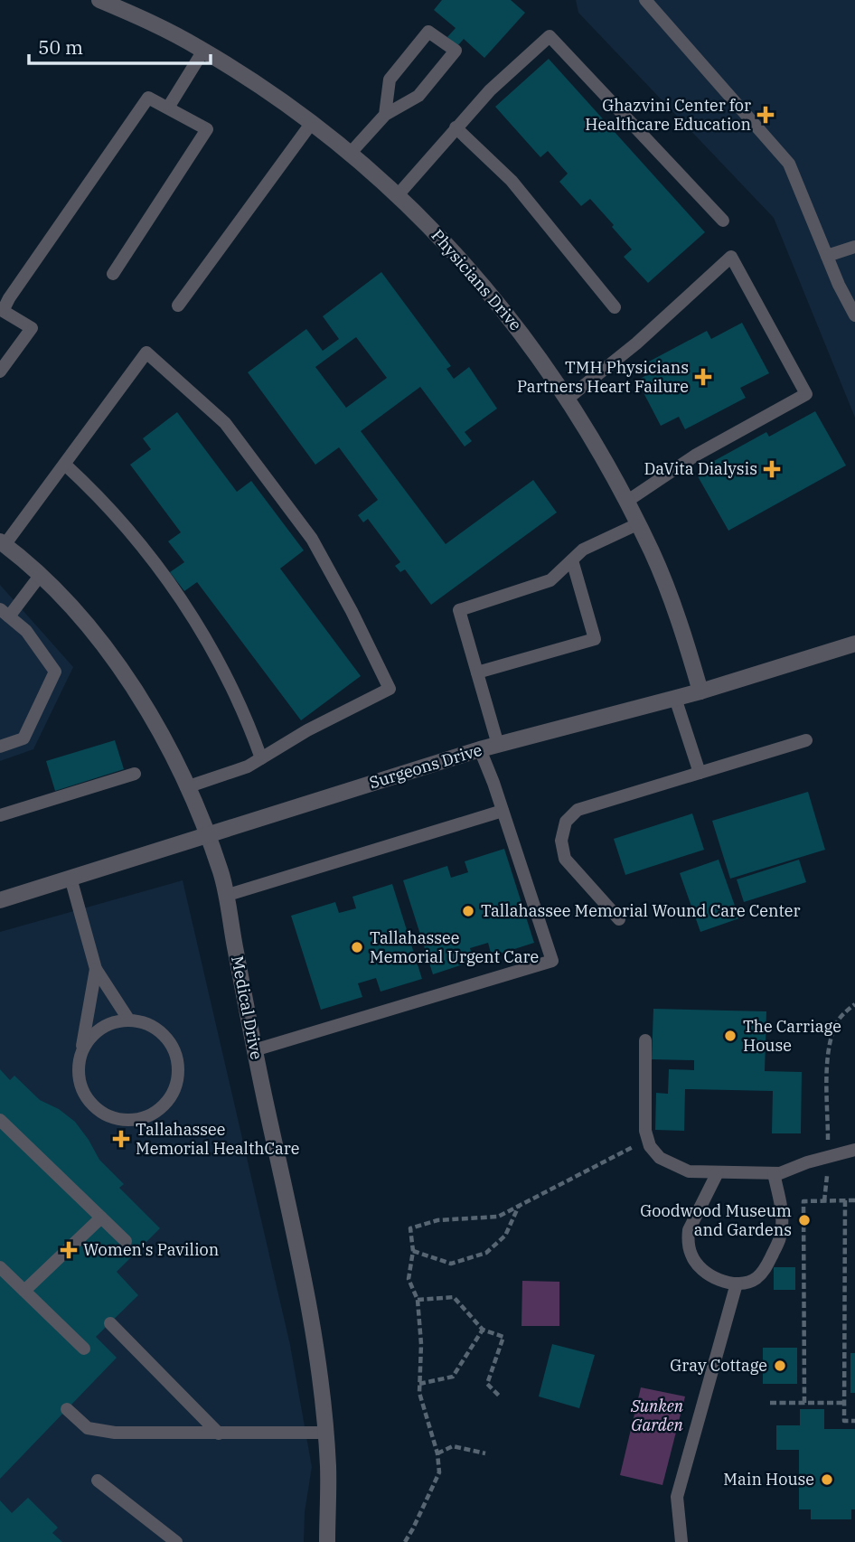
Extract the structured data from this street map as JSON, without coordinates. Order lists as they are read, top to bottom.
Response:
{
  "streets": {
    "street": ["Physicians Drive", "Surgeons Drive", "Medical Drive"]
  },
  "crossings": [
    ["Physicians Drive", "Surgeons Drive"],
    ["Surgeons Drive", "Medical Drive"]
  ],
  "parks": ["Sunken Garden"],
  "places": {
    "health": [
      "Ghazvini Center for Healthcare Education",
      "TMH Physicians Partners Heart Failure",
      "DaVita Dialysis",
      "Tallahassee Memorial HealthCare",
      "Women's Pavilion"
    ],
    "other": [
      "Tallahassee Memorial Wound Care Center",
      "Tallahassee Memorial Urgent Care",
      "The Carriage House",
      "Goodwood Museum and Gardens",
      "Gray Cottage",
      "Main House"
    ]
  },
  "scale_bar": "50 m"
}
